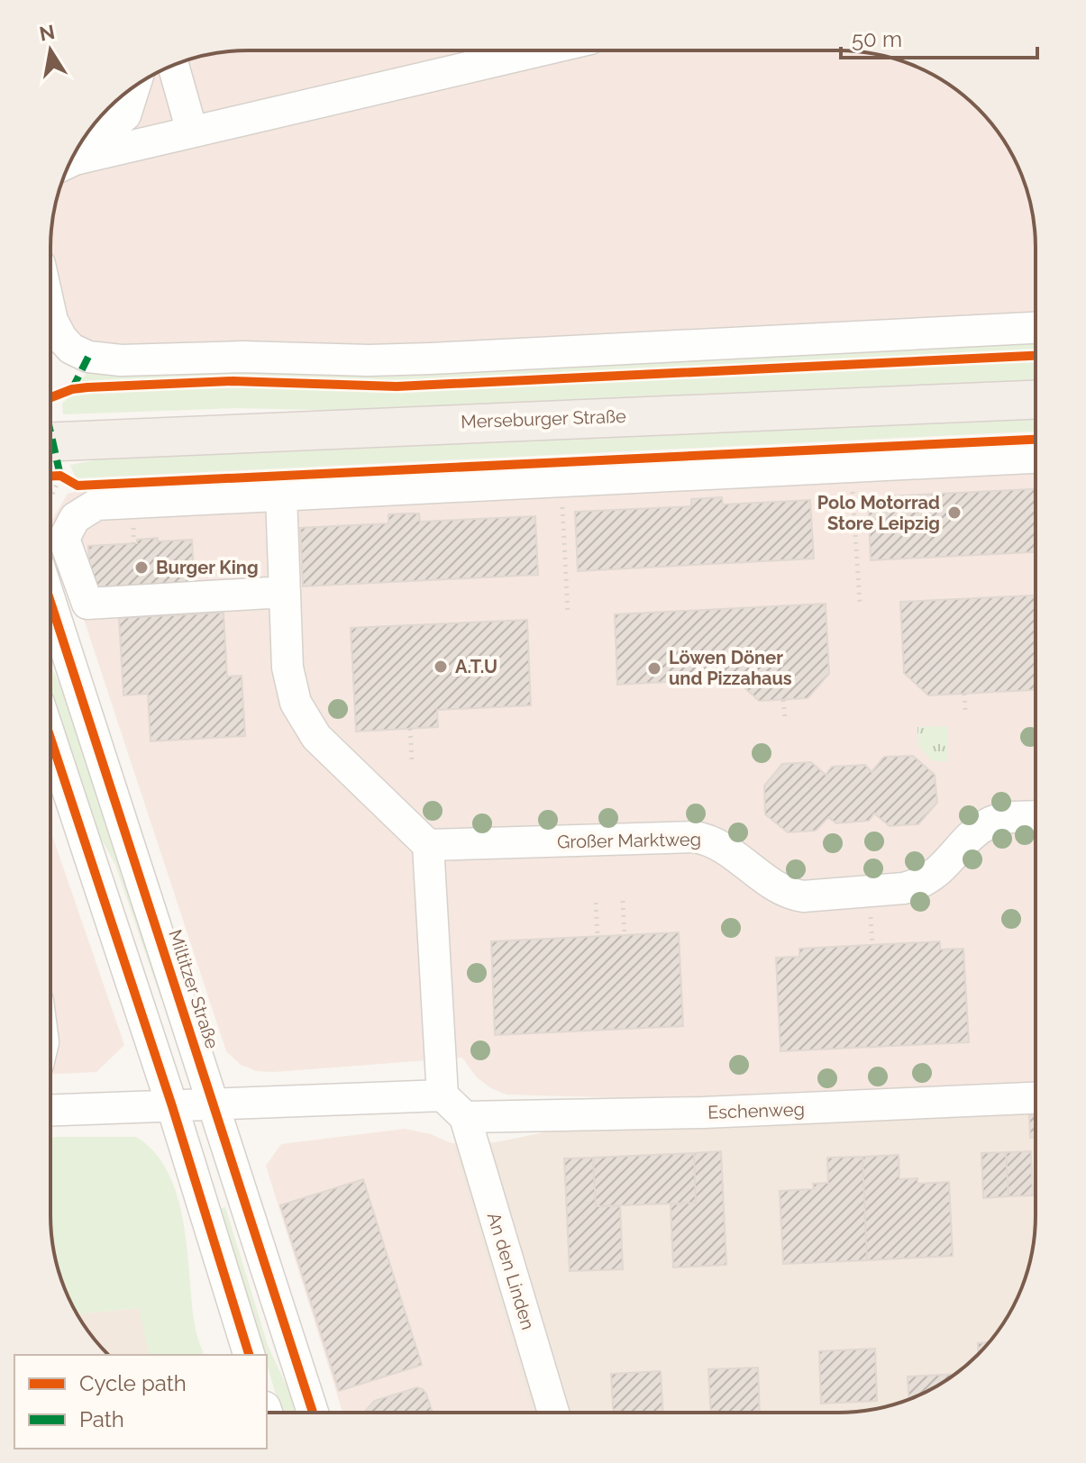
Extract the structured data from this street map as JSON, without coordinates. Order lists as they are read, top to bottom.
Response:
{
  "streets": {
    "main road": ["Merseburger Straße"],
    "street": [
      "Großer Marktweg",
      "Miltitzer Straße",
      "Eschenweg",
      "An den Linden"
    ]
  },
  "crossings": [
    ["Eschenweg", "An den Linden"]
  ],
  "places": [
    "Polo Motorrad Store Leipzig",
    "Burger King",
    "A.T.U",
    "Löwen Döner und Pizzahaus"
  ],
  "legend": ["Cycle path", "Path"],
  "scale_bar": "50 m",
  "north": "top"
}
